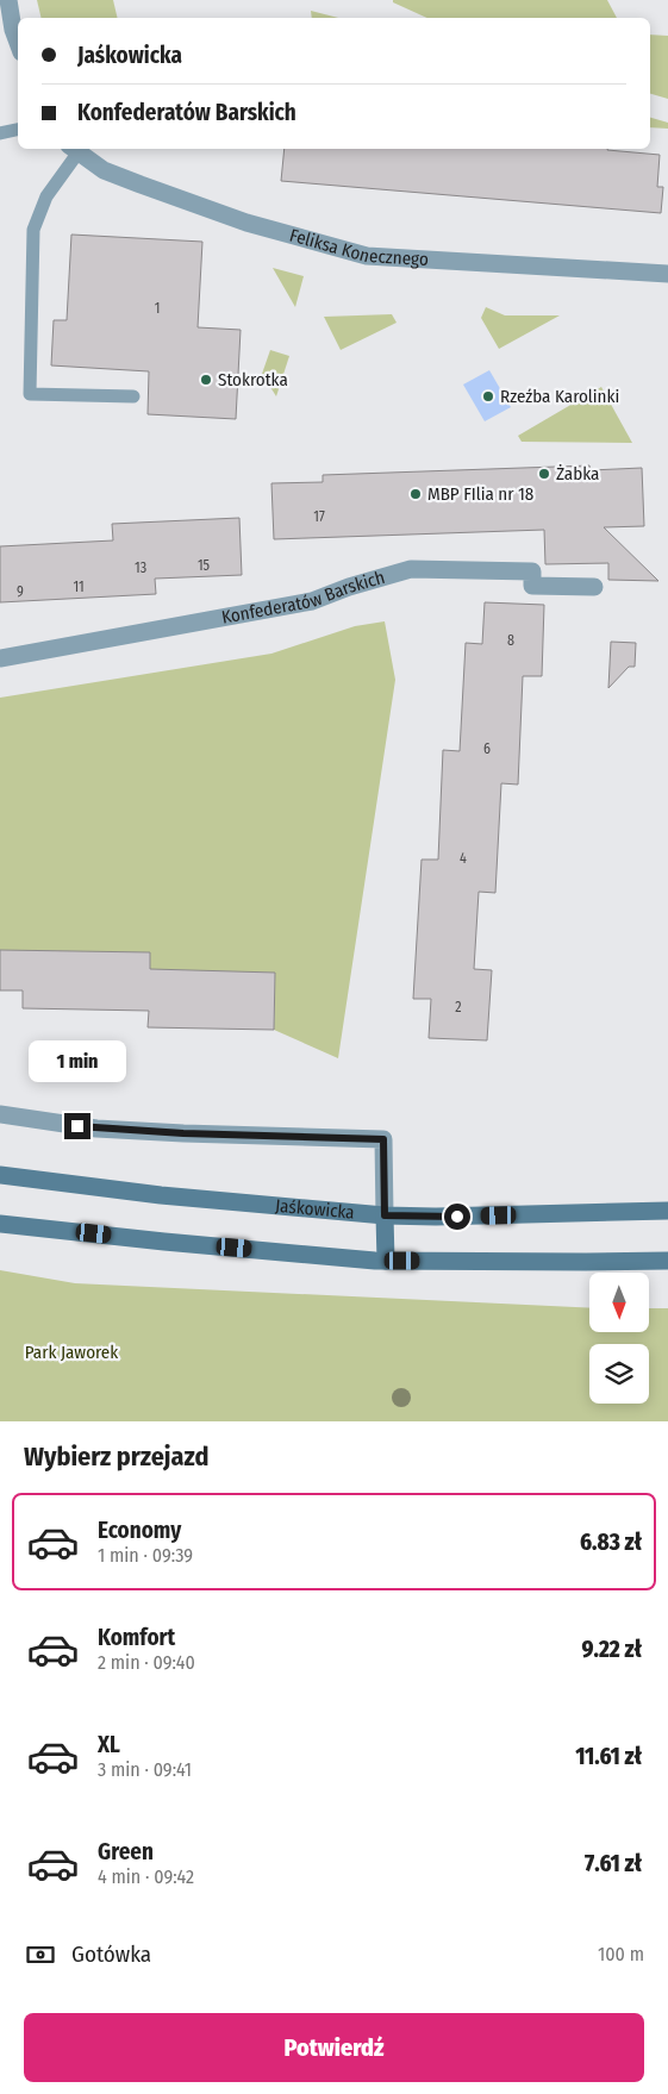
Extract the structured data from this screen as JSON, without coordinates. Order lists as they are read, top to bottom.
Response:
{
  "streets": {
    "street": ["Feliksa Konecznego", "Konfederatów Barskich", "Jaśkowicka"]
  },
  "parks": ["Park Jaworek"],
  "places": [
    "Stokrotka",
    "Rzeźba Karolinki",
    "Żabka",
    "MBP FIlia nr 18"
  ],
  "house_numbers": [
    "1",
    "17",
    "15",
    "13",
    "11",
    "9",
    "8",
    "6",
    "4",
    "2"
  ],
  "north": "bottom",
  "page": {
    "banner": ["Jaśkowicka", "Konfederatów Barskich"],
    "bubble": "1 min",
    "heading": "Wybierz przejazd",
    "list": [
      {
        "name": "Economy",
        "note": "1 min · 09:39",
        "value": "6.83 zł"
      },
      {
        "name": "Komfort",
        "note": "2 min · 09:40",
        "value": "9.22 zł"
      },
      {
        "name": "XL",
        "note": "3 min · 09:41",
        "value": "11.61 zł"
      },
      {
        "name": "Green",
        "note": "4 min · 09:42",
        "value": "7.61 zł"
      }
    ],
    "pay": ["Gotówka", "100 m"],
    "buttons": "Potwierdź"
  }
}
